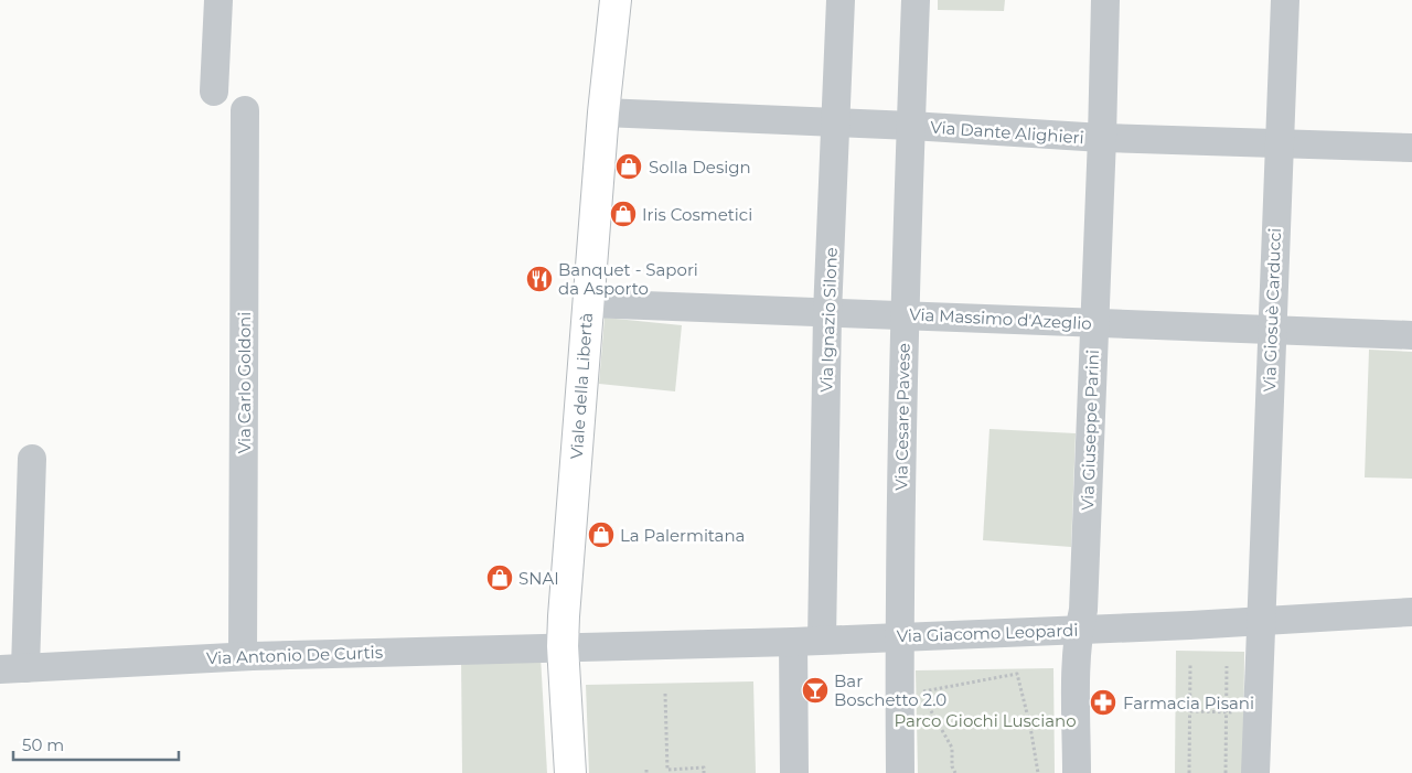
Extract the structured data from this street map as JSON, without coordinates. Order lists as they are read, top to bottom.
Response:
{
  "streets": {
    "main road": ["Viale della Libertà"],
    "street": [
      "Via Dante Alighieri",
      "Via Giosuè Carducci",
      "Via Massimo d'Azeglio",
      "Via Ignazio Silone",
      "Via Carlo Goldoni",
      "Via Cesare Pavese",
      "Via Giuseppe Parini",
      "Via Giacomo Leopardi",
      "Via Antonio De Curtis"
    ]
  },
  "crossings": [
    ["Via Dante Alighieri", "Via Giosuè Carducci"],
    ["Via Dante Alighieri", "Via Ignazio Silone"],
    ["Via Dante Alighieri", "Viale della Libertà"],
    ["Via Dante Alighieri", "Via Cesare Pavese"],
    ["Via Dante Alighieri", "Via Giuseppe Parini"],
    ["Via Giosuè Carducci", "Via Massimo d'Azeglio"],
    ["Via Giosuè Carducci", "Via Giacomo Leopardi"],
    ["Via Massimo d'Azeglio", "Via Ignazio Silone"],
    ["Via Massimo d'Azeglio", "Viale della Libertà"],
    ["Via Massimo d'Azeglio", "Via Cesare Pavese"],
    ["Via Massimo d'Azeglio", "Via Giuseppe Parini"],
    ["Via Ignazio Silone", "Via Giacomo Leopardi"],
    ["Via Carlo Goldoni", "Via Antonio De Curtis"],
    ["Viale della Libertà", "Via Giacomo Leopardi"],
    ["Viale della Libertà", "Via Antonio De Curtis"],
    ["Via Cesare Pavese", "Via Giacomo Leopardi"],
    ["Via Giuseppe Parini", "Via Giacomo Leopardi"],
    ["Via Giacomo Leopardi", "Via Antonio De Curtis"]
  ],
  "parks": ["Parco Giochi Lusciano"],
  "places": {
    "shop": [
      "Solla Design",
      "Iris Cosmetici",
      "La Palermitana",
      "SNAI"
    ],
    "restaurant": ["Banquet - Sapori da Asporto"],
    "bar": ["Bar Boschetto 2.0"],
    "pharmacy": ["Farmacia Pisani"]
  },
  "scale_bar": "50 m"
}
